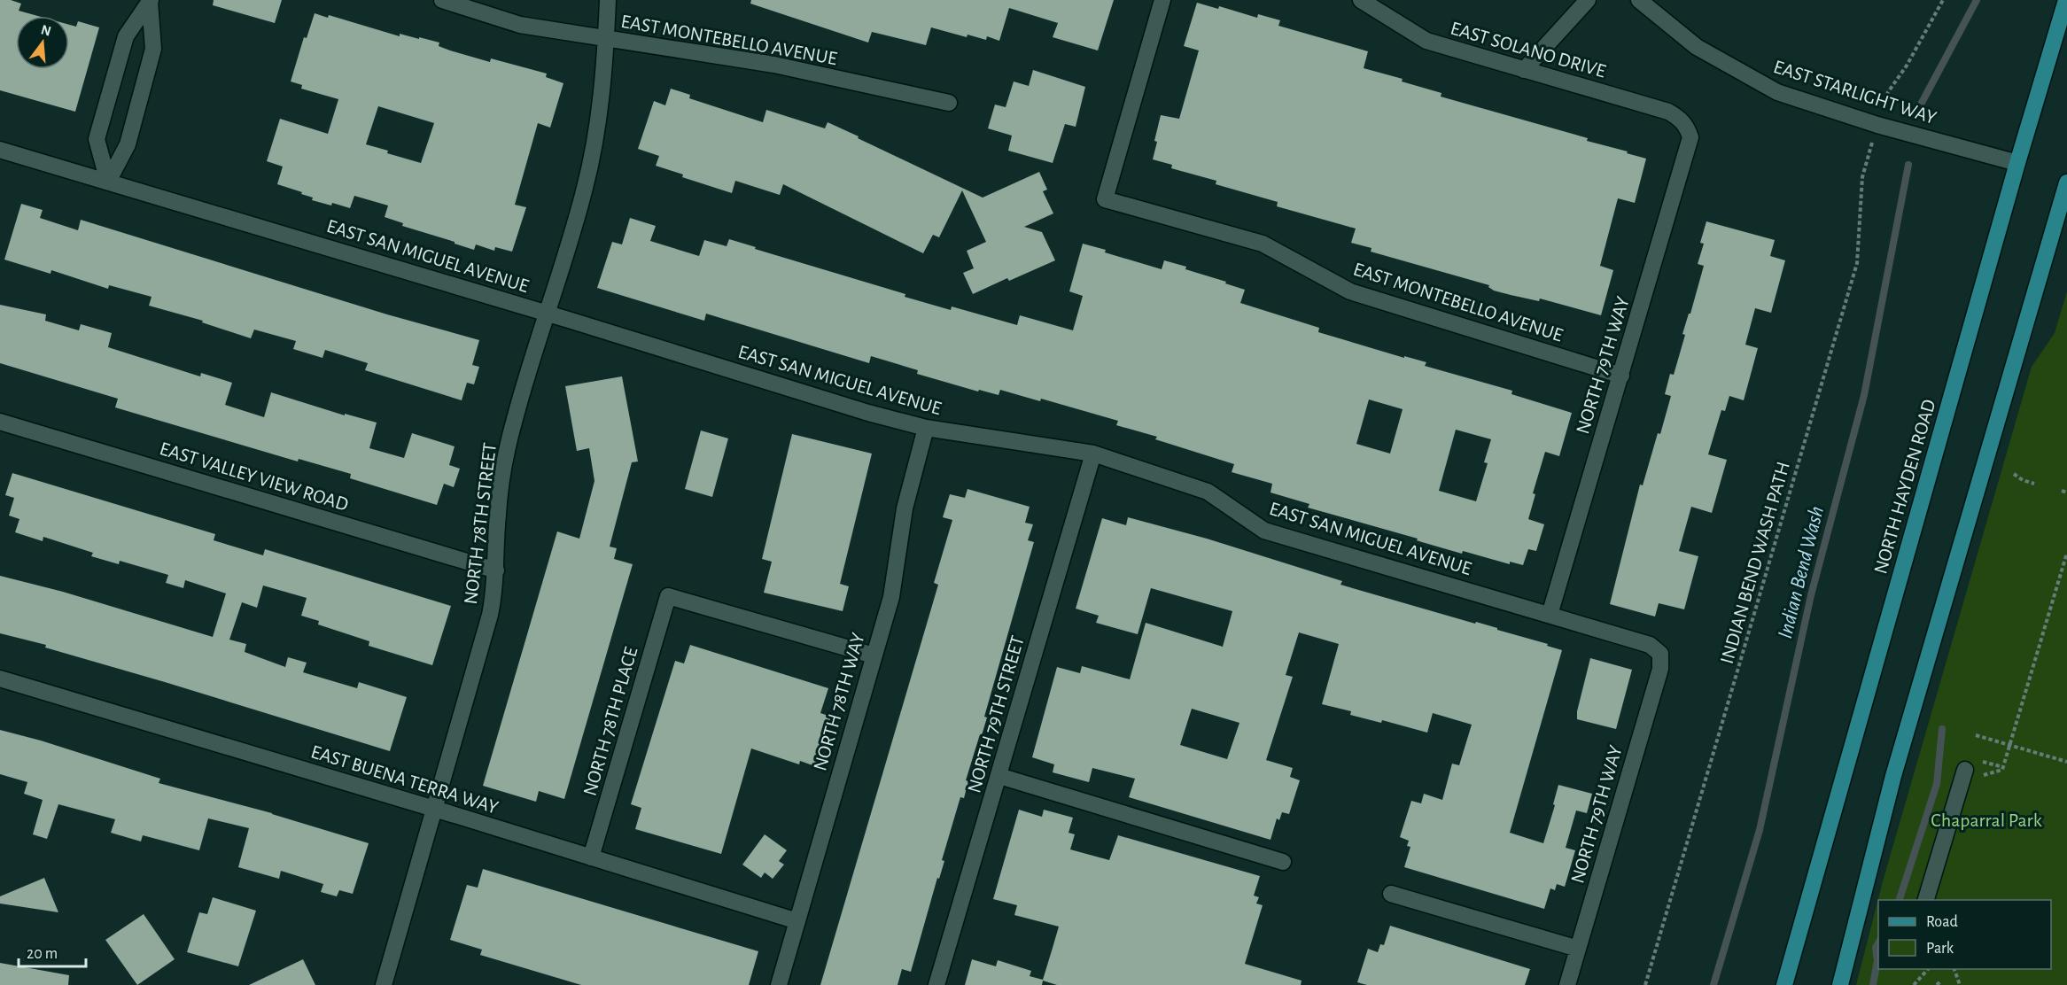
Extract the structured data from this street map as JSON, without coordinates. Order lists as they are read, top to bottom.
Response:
{
  "streets": {
    "main road": ["NORTH HAYDEN ROAD"],
    "street": [
      "EAST MONTEBELLO AVENUE",
      "EAST SOLANO DRIVE",
      "EAST STARLIGHT WAY",
      "EAST SAN MIGUEL AVENUE",
      "NORTH 79TH WAY",
      "EAST VALLEY VIEW ROAD",
      "NORTH 78TH STREET",
      "NORTH 78TH WAY",
      "NORTH 79TH STREET",
      "NORTH 78TH PLACE",
      "EAST BUENA TERRA WAY"
    ],
    "path": ["INDIAN BEND WASH PATH"]
  },
  "crossings": [
    ["EAST MONTEBELLO AVENUE", "NORTH 79TH WAY"],
    ["EAST MONTEBELLO AVENUE", "NORTH 78TH STREET"],
    ["EAST SOLANO DRIVE", "NORTH 79TH WAY"],
    ["EAST STARLIGHT WAY", "NORTH HAYDEN ROAD"],
    ["EAST SAN MIGUEL AVENUE", "NORTH 79TH WAY"],
    ["EAST SAN MIGUEL AVENUE", "NORTH 78TH STREET"],
    ["EAST SAN MIGUEL AVENUE", "NORTH 78TH WAY"],
    ["EAST SAN MIGUEL AVENUE", "NORTH 79TH STREET"],
    ["EAST VALLEY VIEW ROAD", "NORTH 78TH STREET"],
    ["NORTH 78TH STREET", "EAST BUENA TERRA WAY"],
    ["NORTH 78TH WAY", "NORTH 78TH PLACE"],
    ["NORTH 78TH WAY", "EAST BUENA TERRA WAY"],
    ["NORTH 78TH PLACE", "EAST BUENA TERRA WAY"]
  ],
  "water": ["Indian Bend Wash"],
  "parks": ["Chaparral Park"],
  "legend": ["Road", "Park"],
  "scale_bar": "20 m",
  "north": "top"
}
